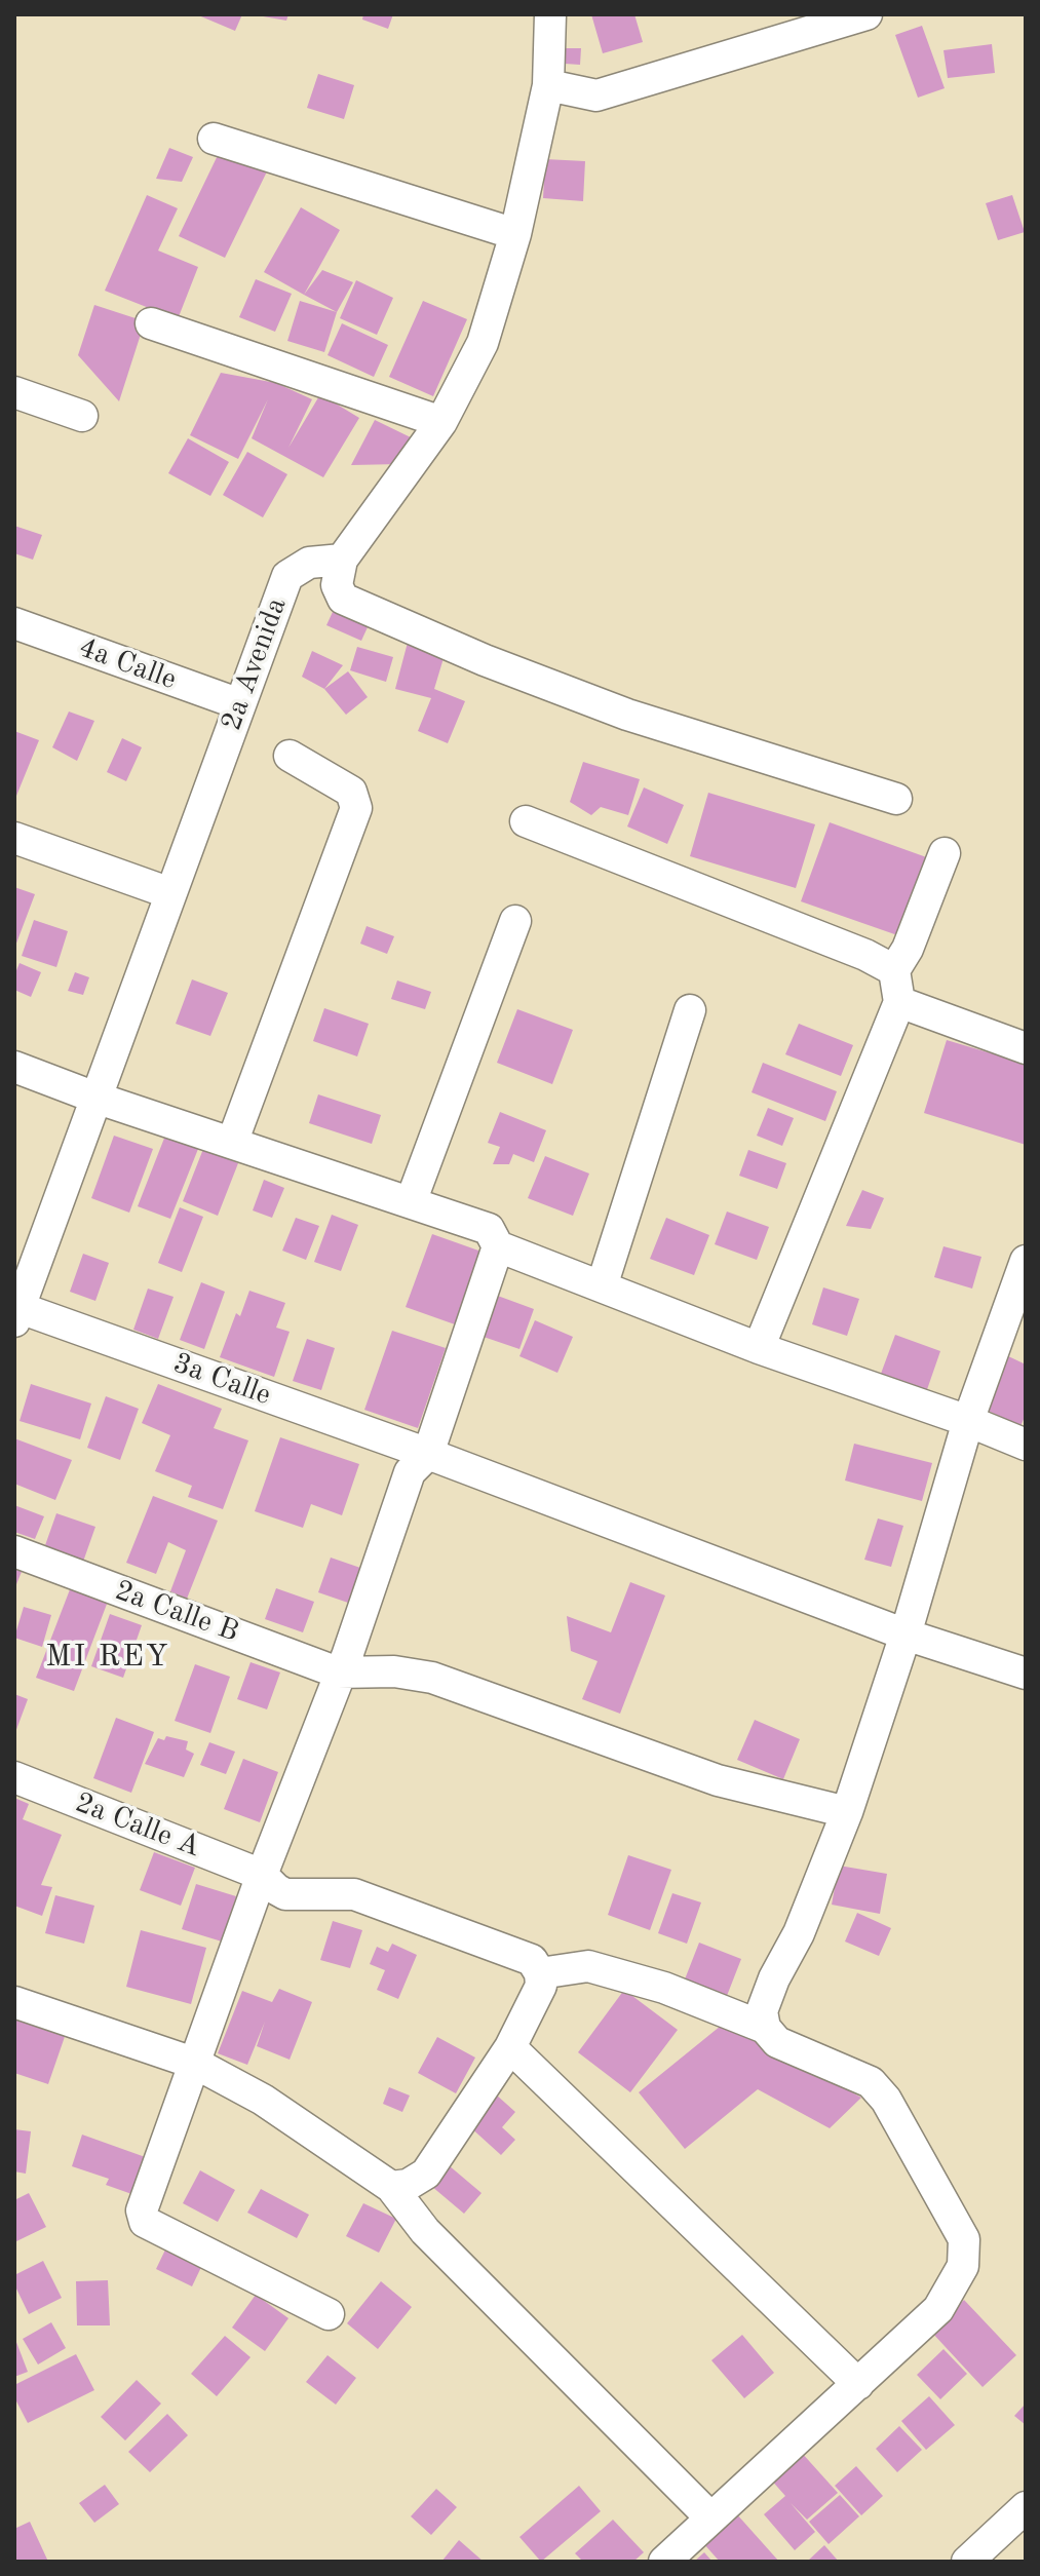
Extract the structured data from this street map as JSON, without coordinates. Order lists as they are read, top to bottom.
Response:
{
  "streets": {
    "street": [
      "4a Calle",
      "2a Avenida",
      "3a Calle",
      "2a Calle B",
      "2a Calle A"
    ]
  },
  "crossings": [
    ["4a Calle", "2a Avenida"],
    ["2a Avenida", "3a Calle"]
  ],
  "districts": ["MI REY"]
}
